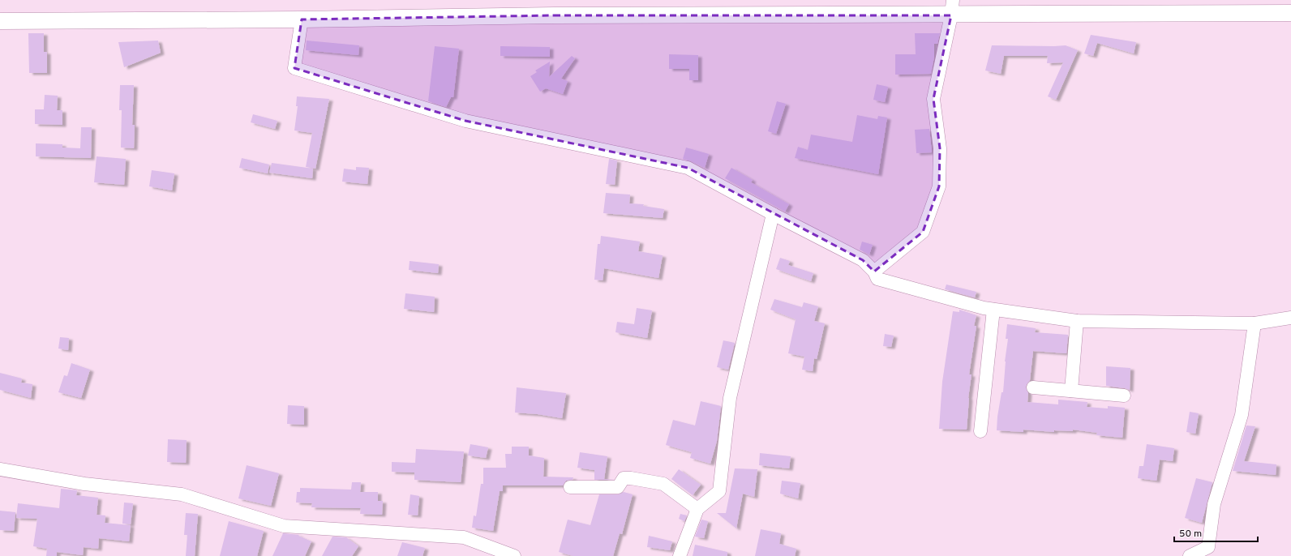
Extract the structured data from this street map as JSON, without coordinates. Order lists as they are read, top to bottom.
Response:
{
  "scale_bar": "50 m"
}
